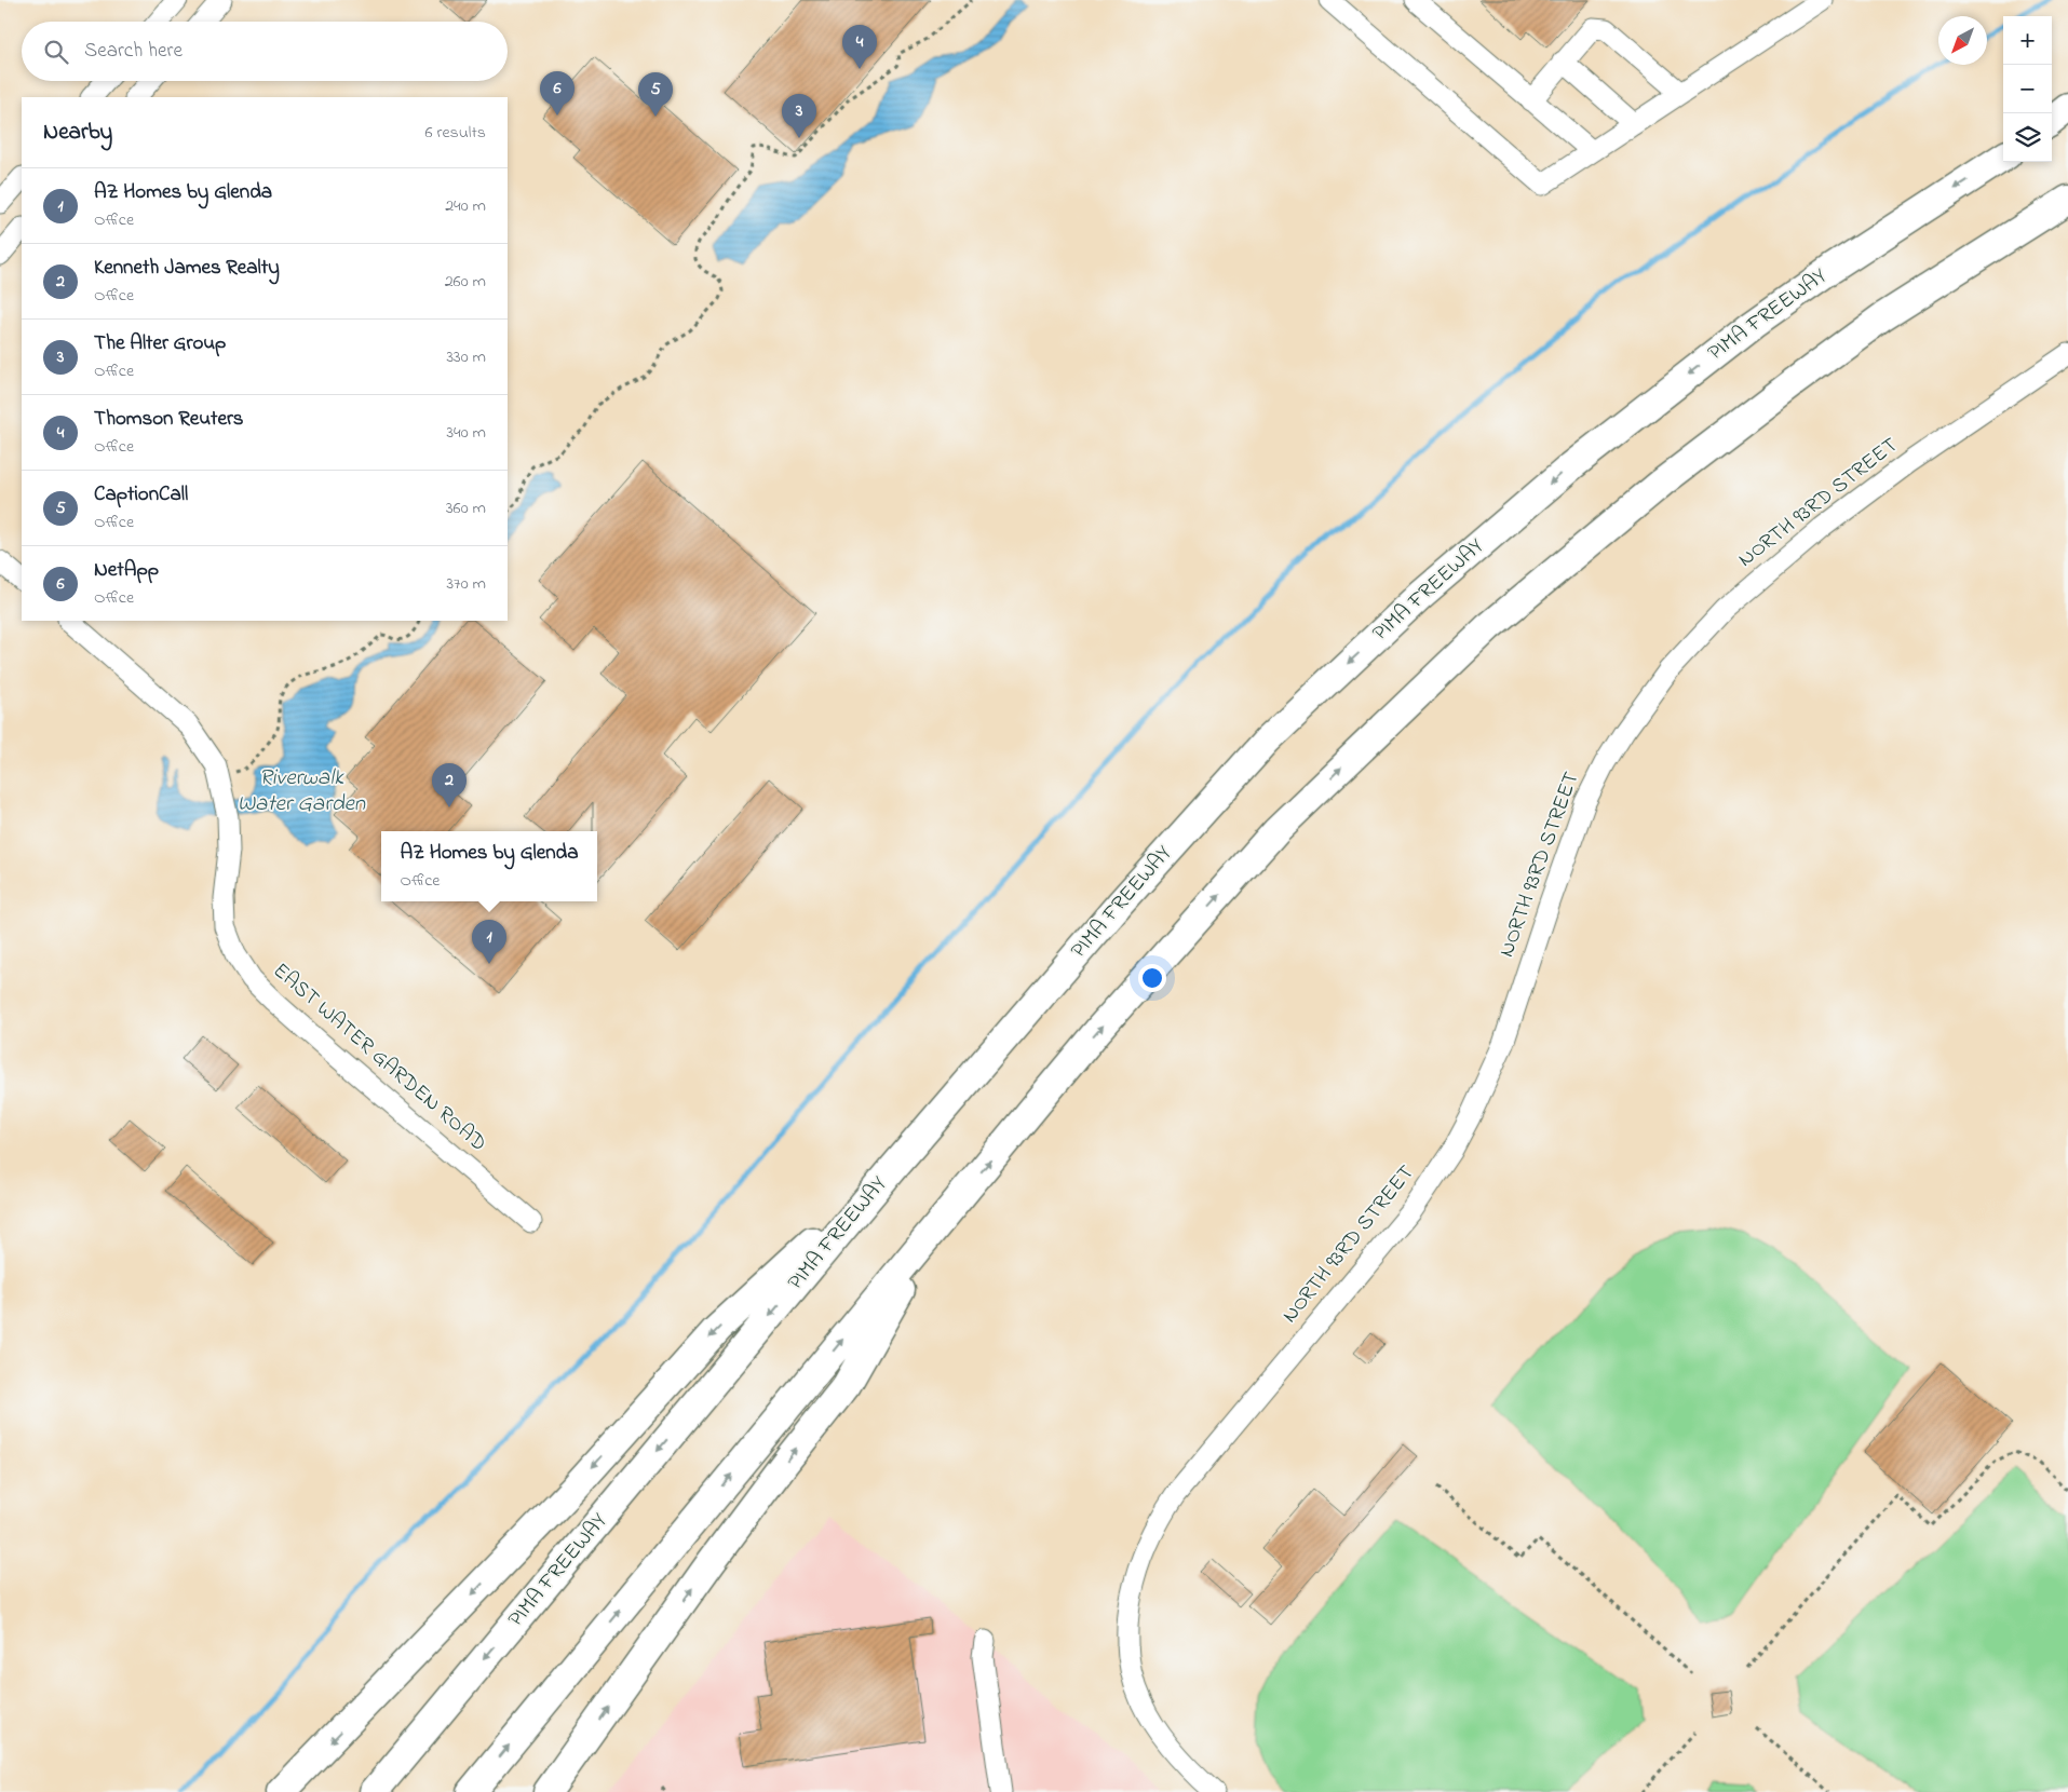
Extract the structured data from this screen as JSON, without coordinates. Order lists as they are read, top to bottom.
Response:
{
  "streets": {
    "highway": ["PIMA FREEWAY"],
    "street": ["NORTH 93RD STREET", "EAST WATER GARDEN ROAD"]
  },
  "water": ["Riverwalk Water Garden"],
  "north": "bottom left",
  "page": {
    "map_buttons": ["+", "−"],
    "search": "Search here",
    "pins": [
      "4",
      "6",
      "5",
      "3",
      "2",
      "1"
    ],
    "heading": ["Nearby", "6 results"],
    "list": [
      {
        "mark": "1",
        "name": "AZ Homes by Glenda",
        "note": "Office",
        "value": "240 m"
      },
      {
        "mark": "2",
        "name": "Kenneth James Realty",
        "note": "Office",
        "value": "260 m"
      },
      {
        "mark": "3",
        "name": "The Alter Group",
        "note": "Office",
        "value": "330 m"
      },
      {
        "mark": "4",
        "name": "Thomson Reuters",
        "note": "Office",
        "value": "340 m"
      },
      {
        "mark": "5",
        "name": "CaptionCall",
        "note": "Office",
        "value": "360 m"
      },
      {
        "mark": "6",
        "name": "NetApp",
        "note": "Office",
        "value": "370 m"
      }
    ],
    "popup": ["AZ Homes by Glenda", "Office"]
  }
}
